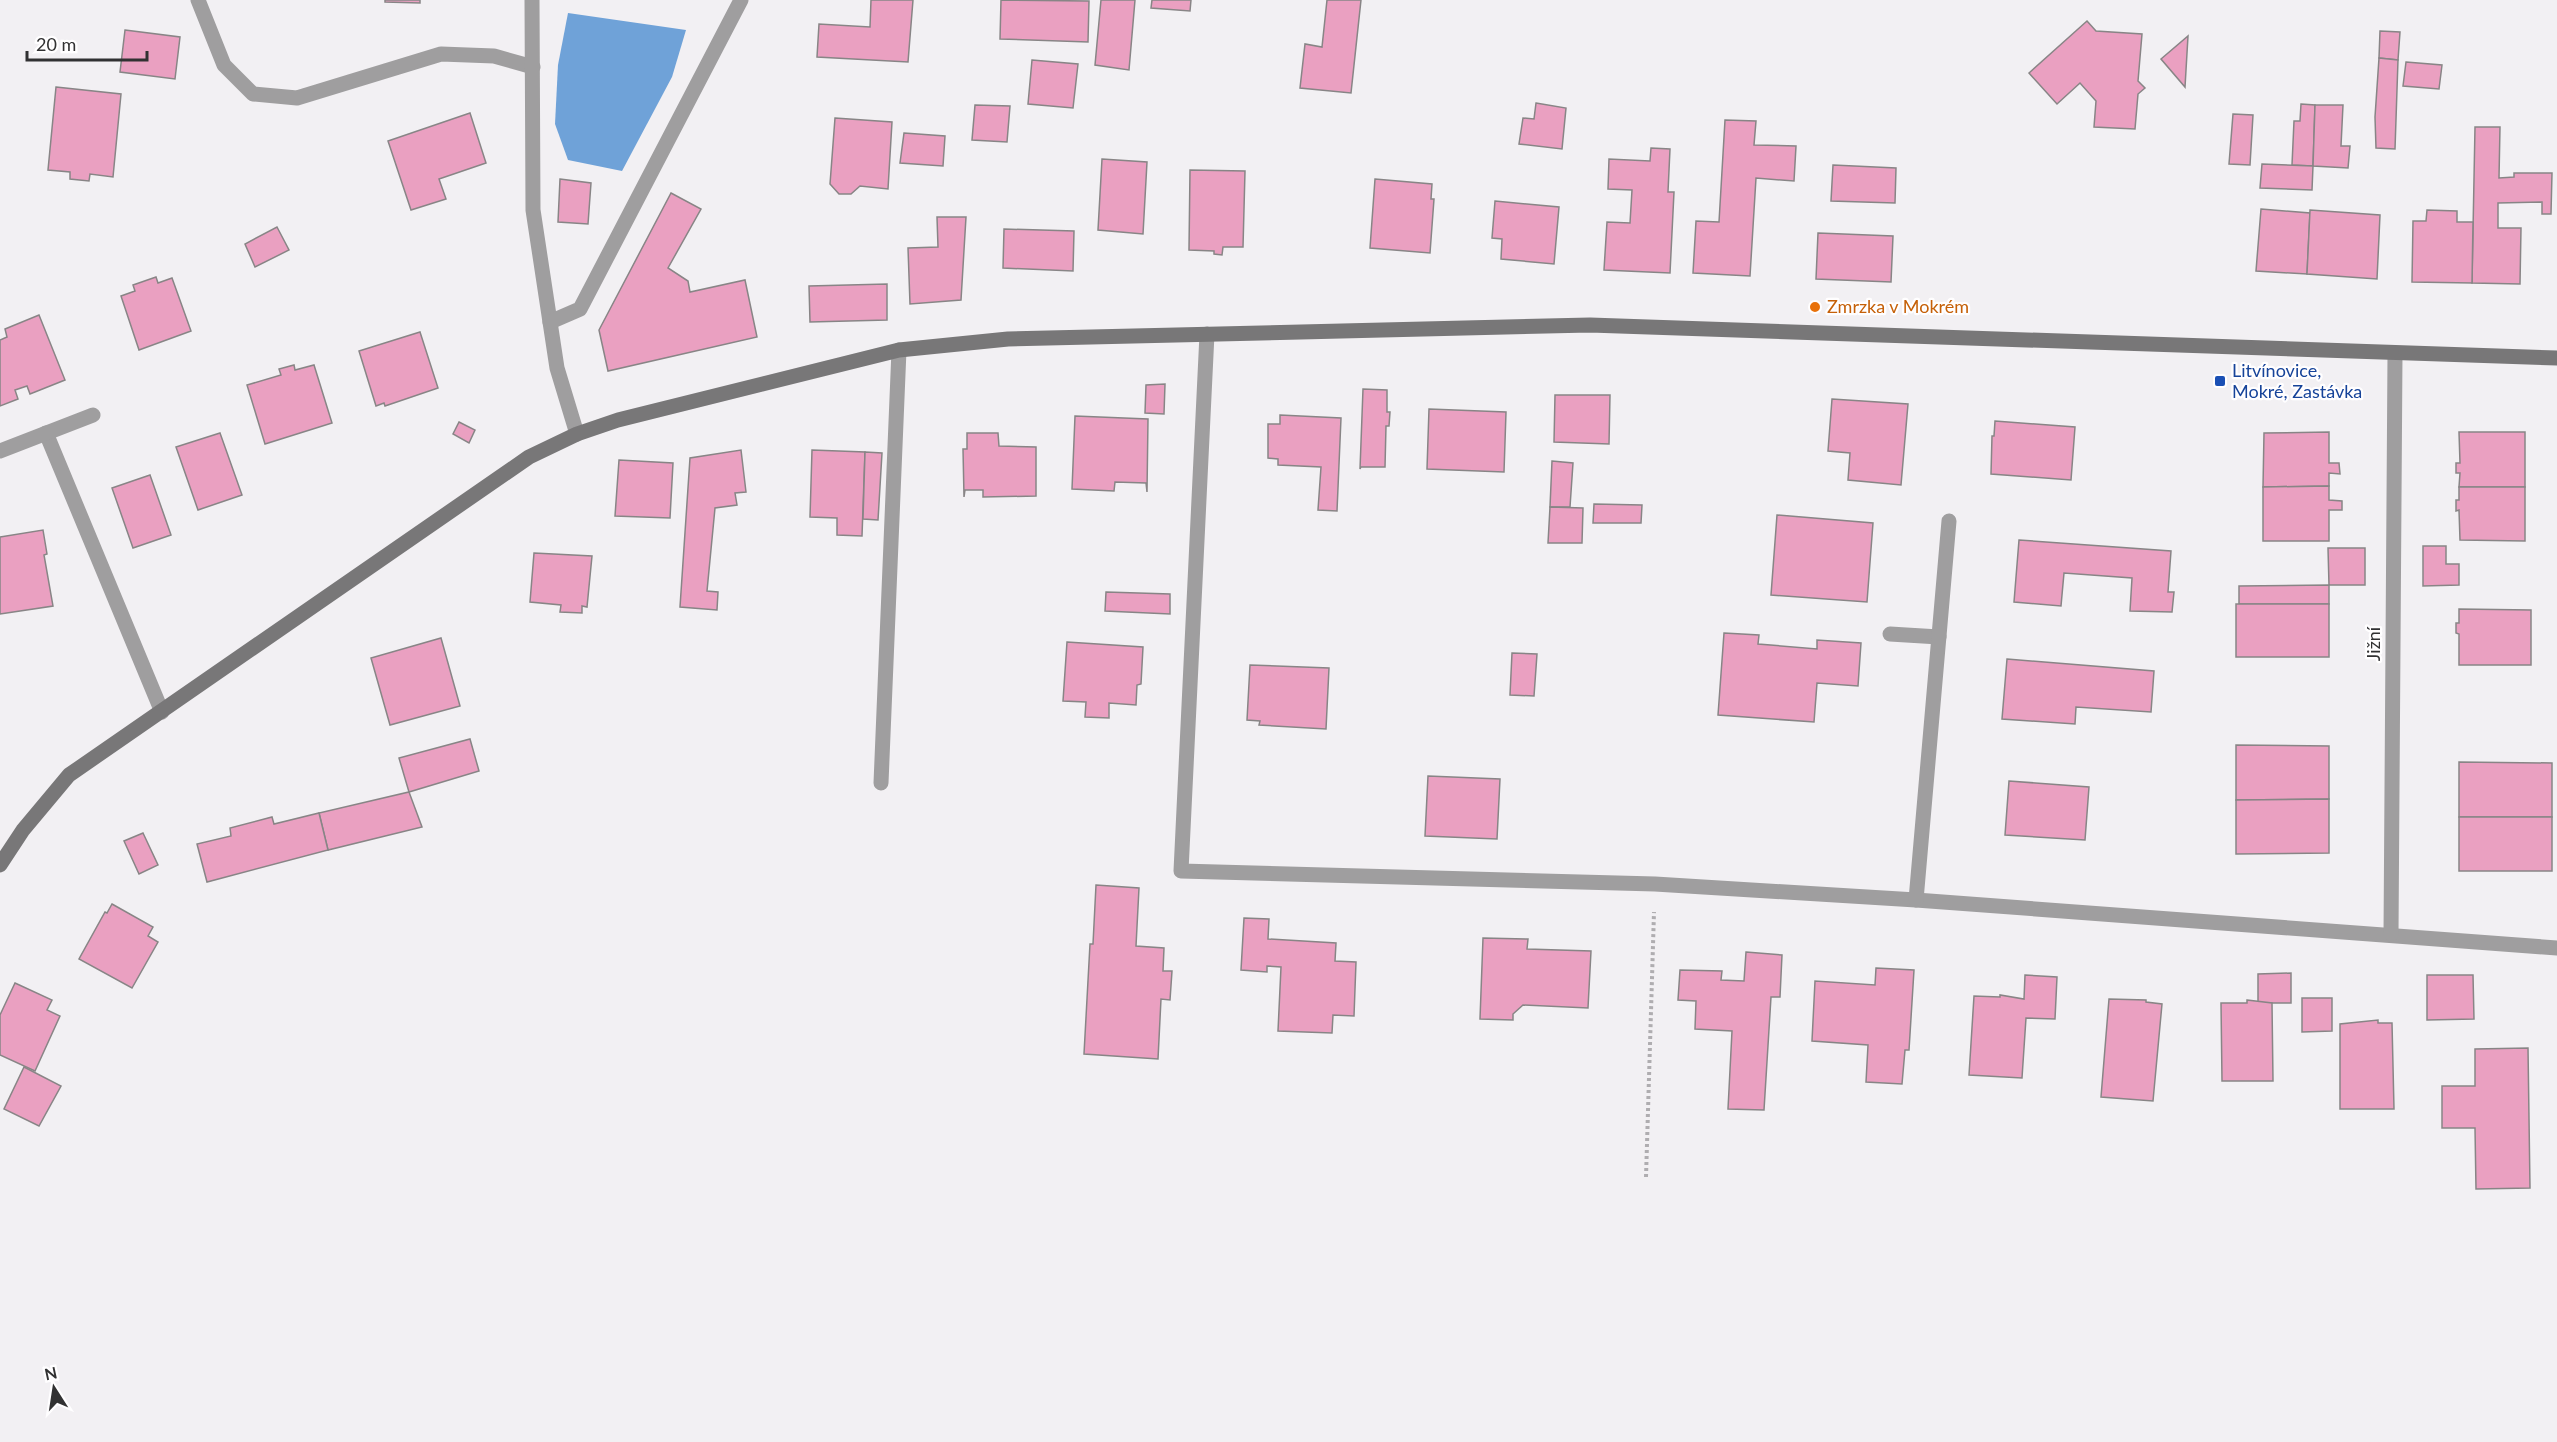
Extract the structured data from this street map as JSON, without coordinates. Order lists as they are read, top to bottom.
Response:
{
  "streets": {
    "street": ["Jižní"]
  },
  "places": {
    "other": ["Zmrzka v Mokrém"],
    "transit": ["Litvínovice, Mokré, Zastávka"]
  },
  "scale_bar": "20 m",
  "north": "top"
}
